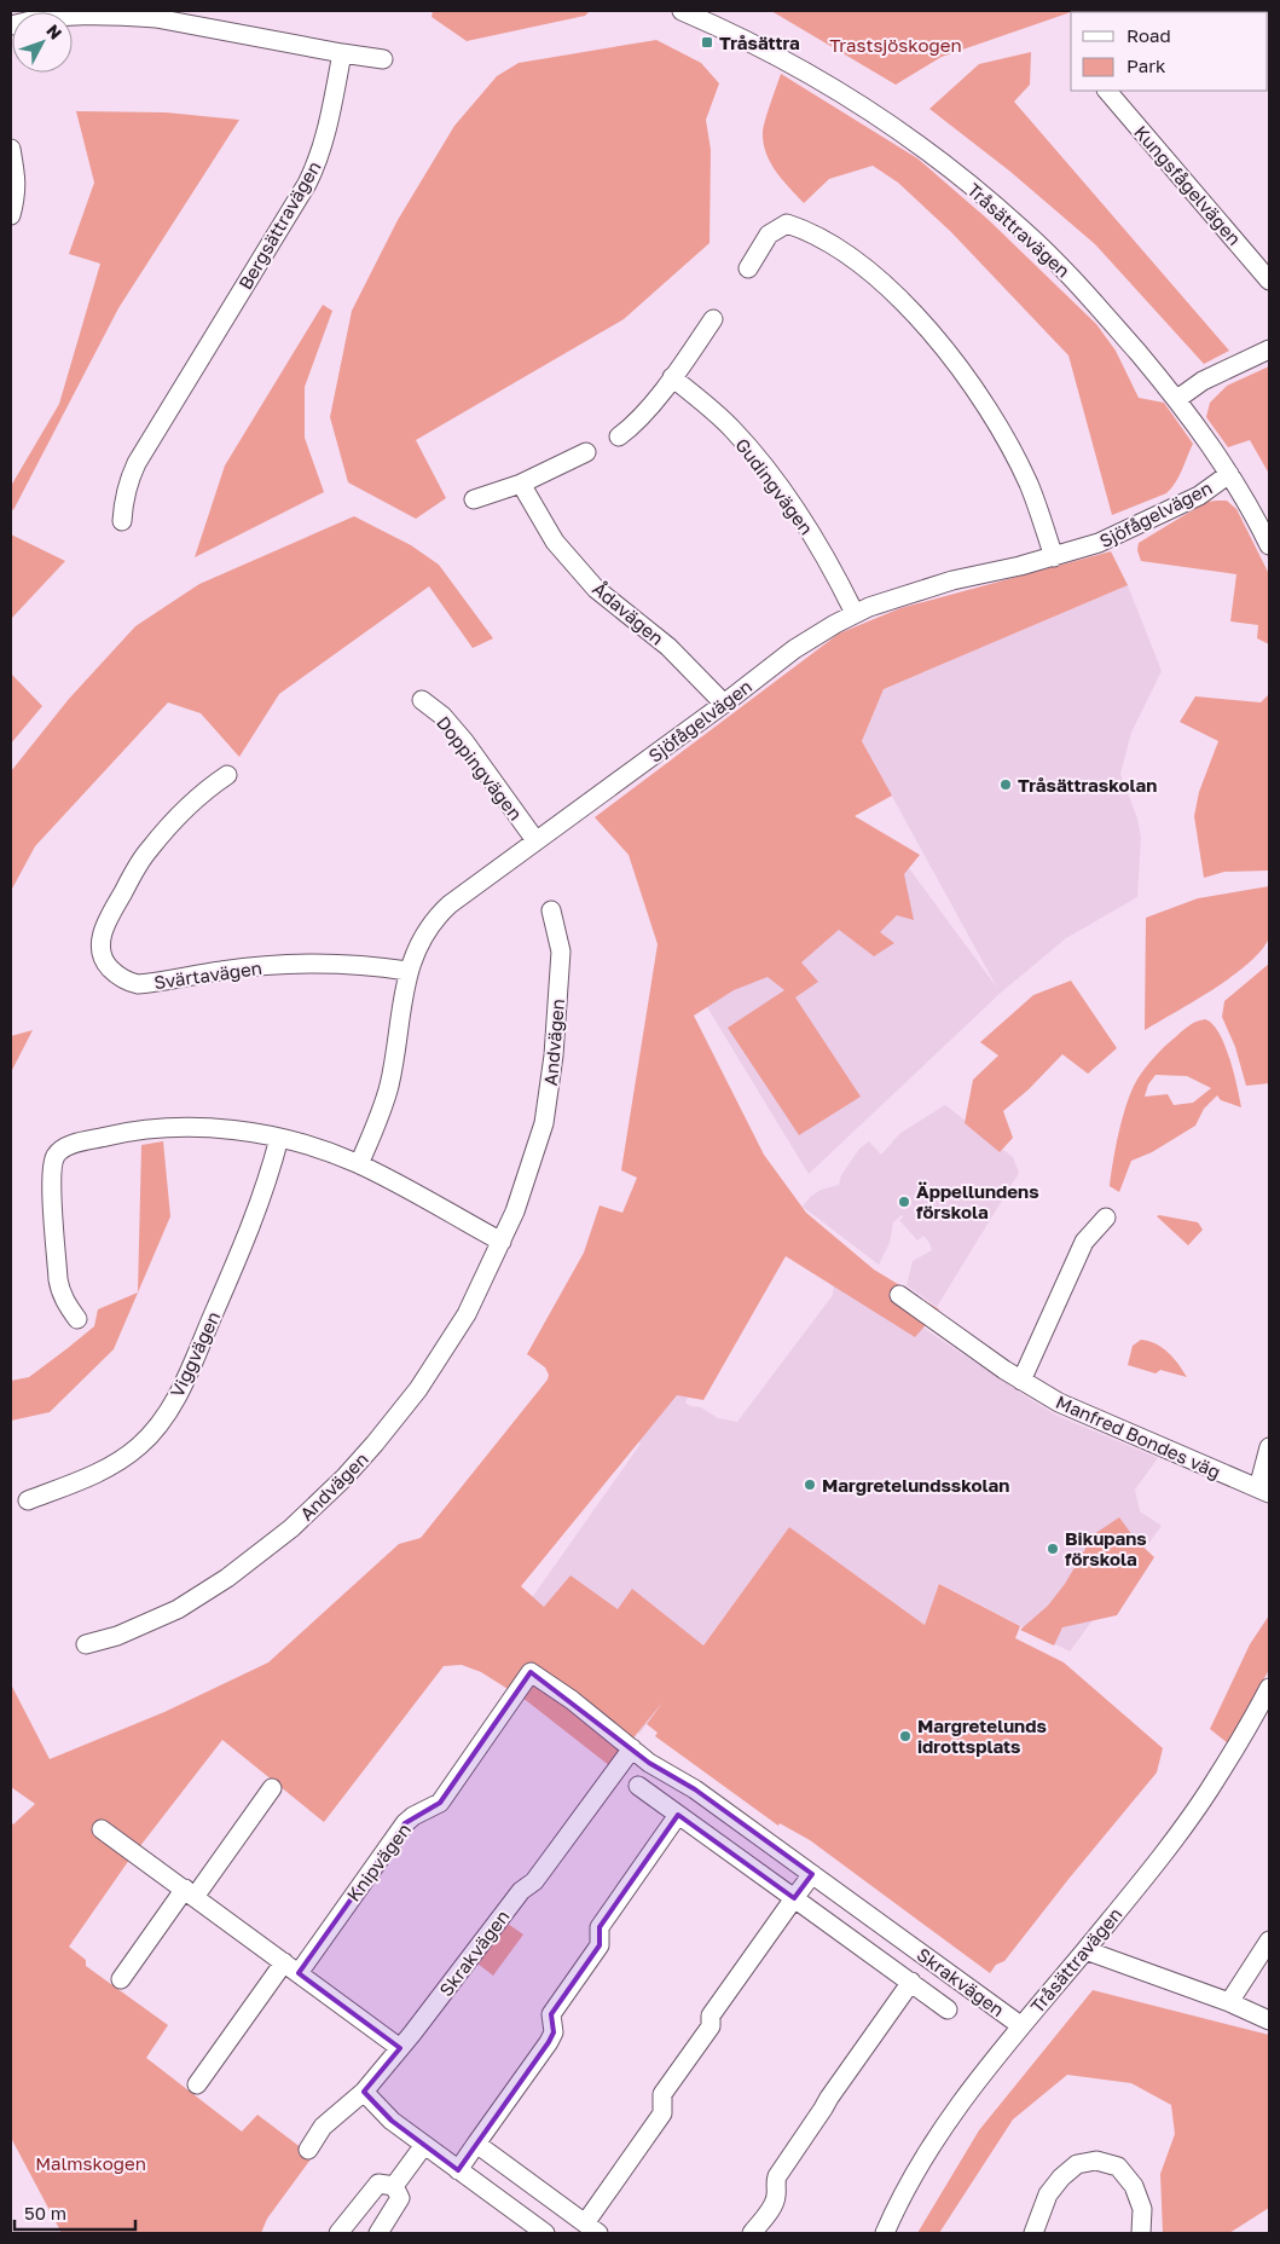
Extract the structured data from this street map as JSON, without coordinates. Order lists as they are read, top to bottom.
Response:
{
  "streets": {
    "street": [
      "Kungsfågelvägen",
      "Bergsättravägen",
      "Tråsättravägen",
      "Gudingvägen",
      "Sjöfågelvägen",
      "Ådavägen",
      "Doppingvägen",
      "Svärtavägen",
      "Andvägen",
      "Viggvägen",
      "Manfred Bondes väg",
      "Knipvägen",
      "Skrakvägen"
    ]
  },
  "crossings": [
    ["Tråsättravägen", "Sjöfågelvägen"],
    ["Tråsättravägen", "Skrakvägen"],
    ["Gudingvägen", "Sjöfågelvägen"],
    ["Sjöfågelvägen", "Ådavägen"],
    ["Sjöfågelvägen", "Doppingvägen"],
    ["Sjöfågelvägen", "Svärtavägen"],
    ["Knipvägen", "Skrakvägen"]
  ],
  "parks": ["Trastsjöskogen", "Malmskogen"],
  "places": {
    "transit": ["Tråsättra"],
    "other": [
      "Tråsättraskolan",
      "Äppellundens förskola",
      "Margretelundsskolan",
      "Bikupans förskola",
      "Margretelunds idrottsplats"
    ]
  },
  "legend": ["Road", "Park"],
  "scale_bar": "50 m",
  "north": "top right"
}
